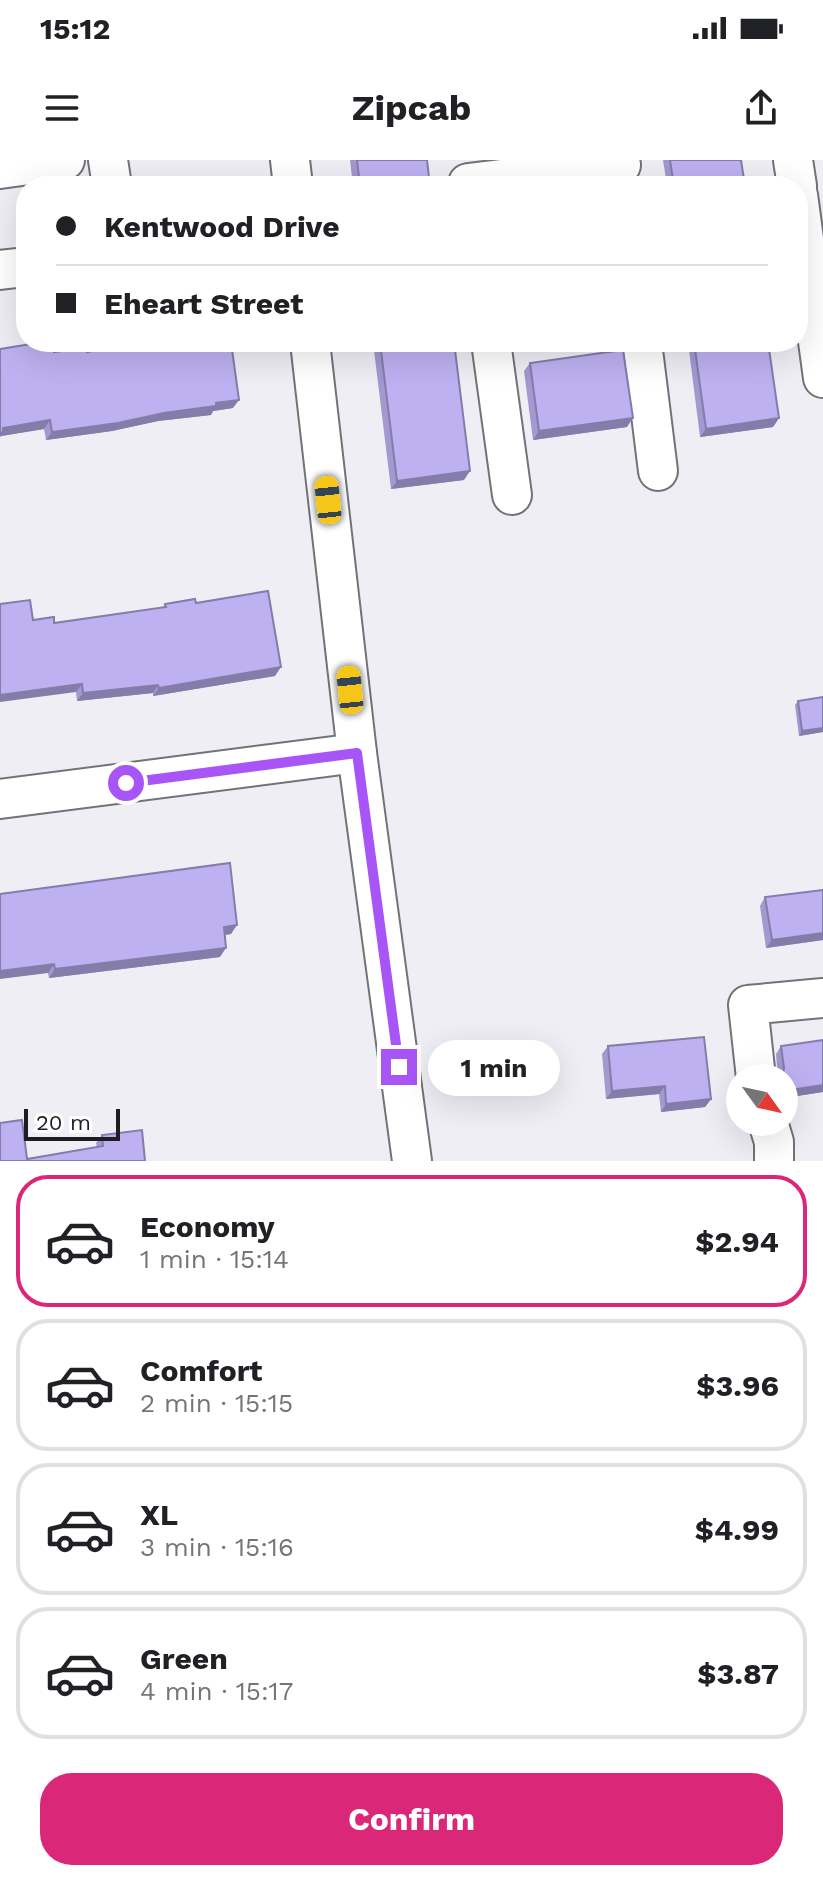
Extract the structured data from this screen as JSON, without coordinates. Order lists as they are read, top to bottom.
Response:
{
  "scale_bar": "20 m",
  "north": "bottom right",
  "page": {
    "status": "15:12",
    "header": "Zipcab",
    "banner": ["Kentwood Drive", "Eheart Street"],
    "bubble": "1 min",
    "scale": "20 m",
    "list": [
      {
        "name": "Economy",
        "note": "1 min · 15:14",
        "value": "$2.94"
      },
      {
        "name": "Comfort",
        "note": "2 min · 15:15",
        "value": "$3.96"
      },
      {
        "name": "XL",
        "note": "3 min · 15:16",
        "value": "$4.99"
      },
      {
        "name": "Green",
        "note": "4 min · 15:17",
        "value": "$3.87"
      }
    ],
    "buttons": "Confirm"
  }
}
